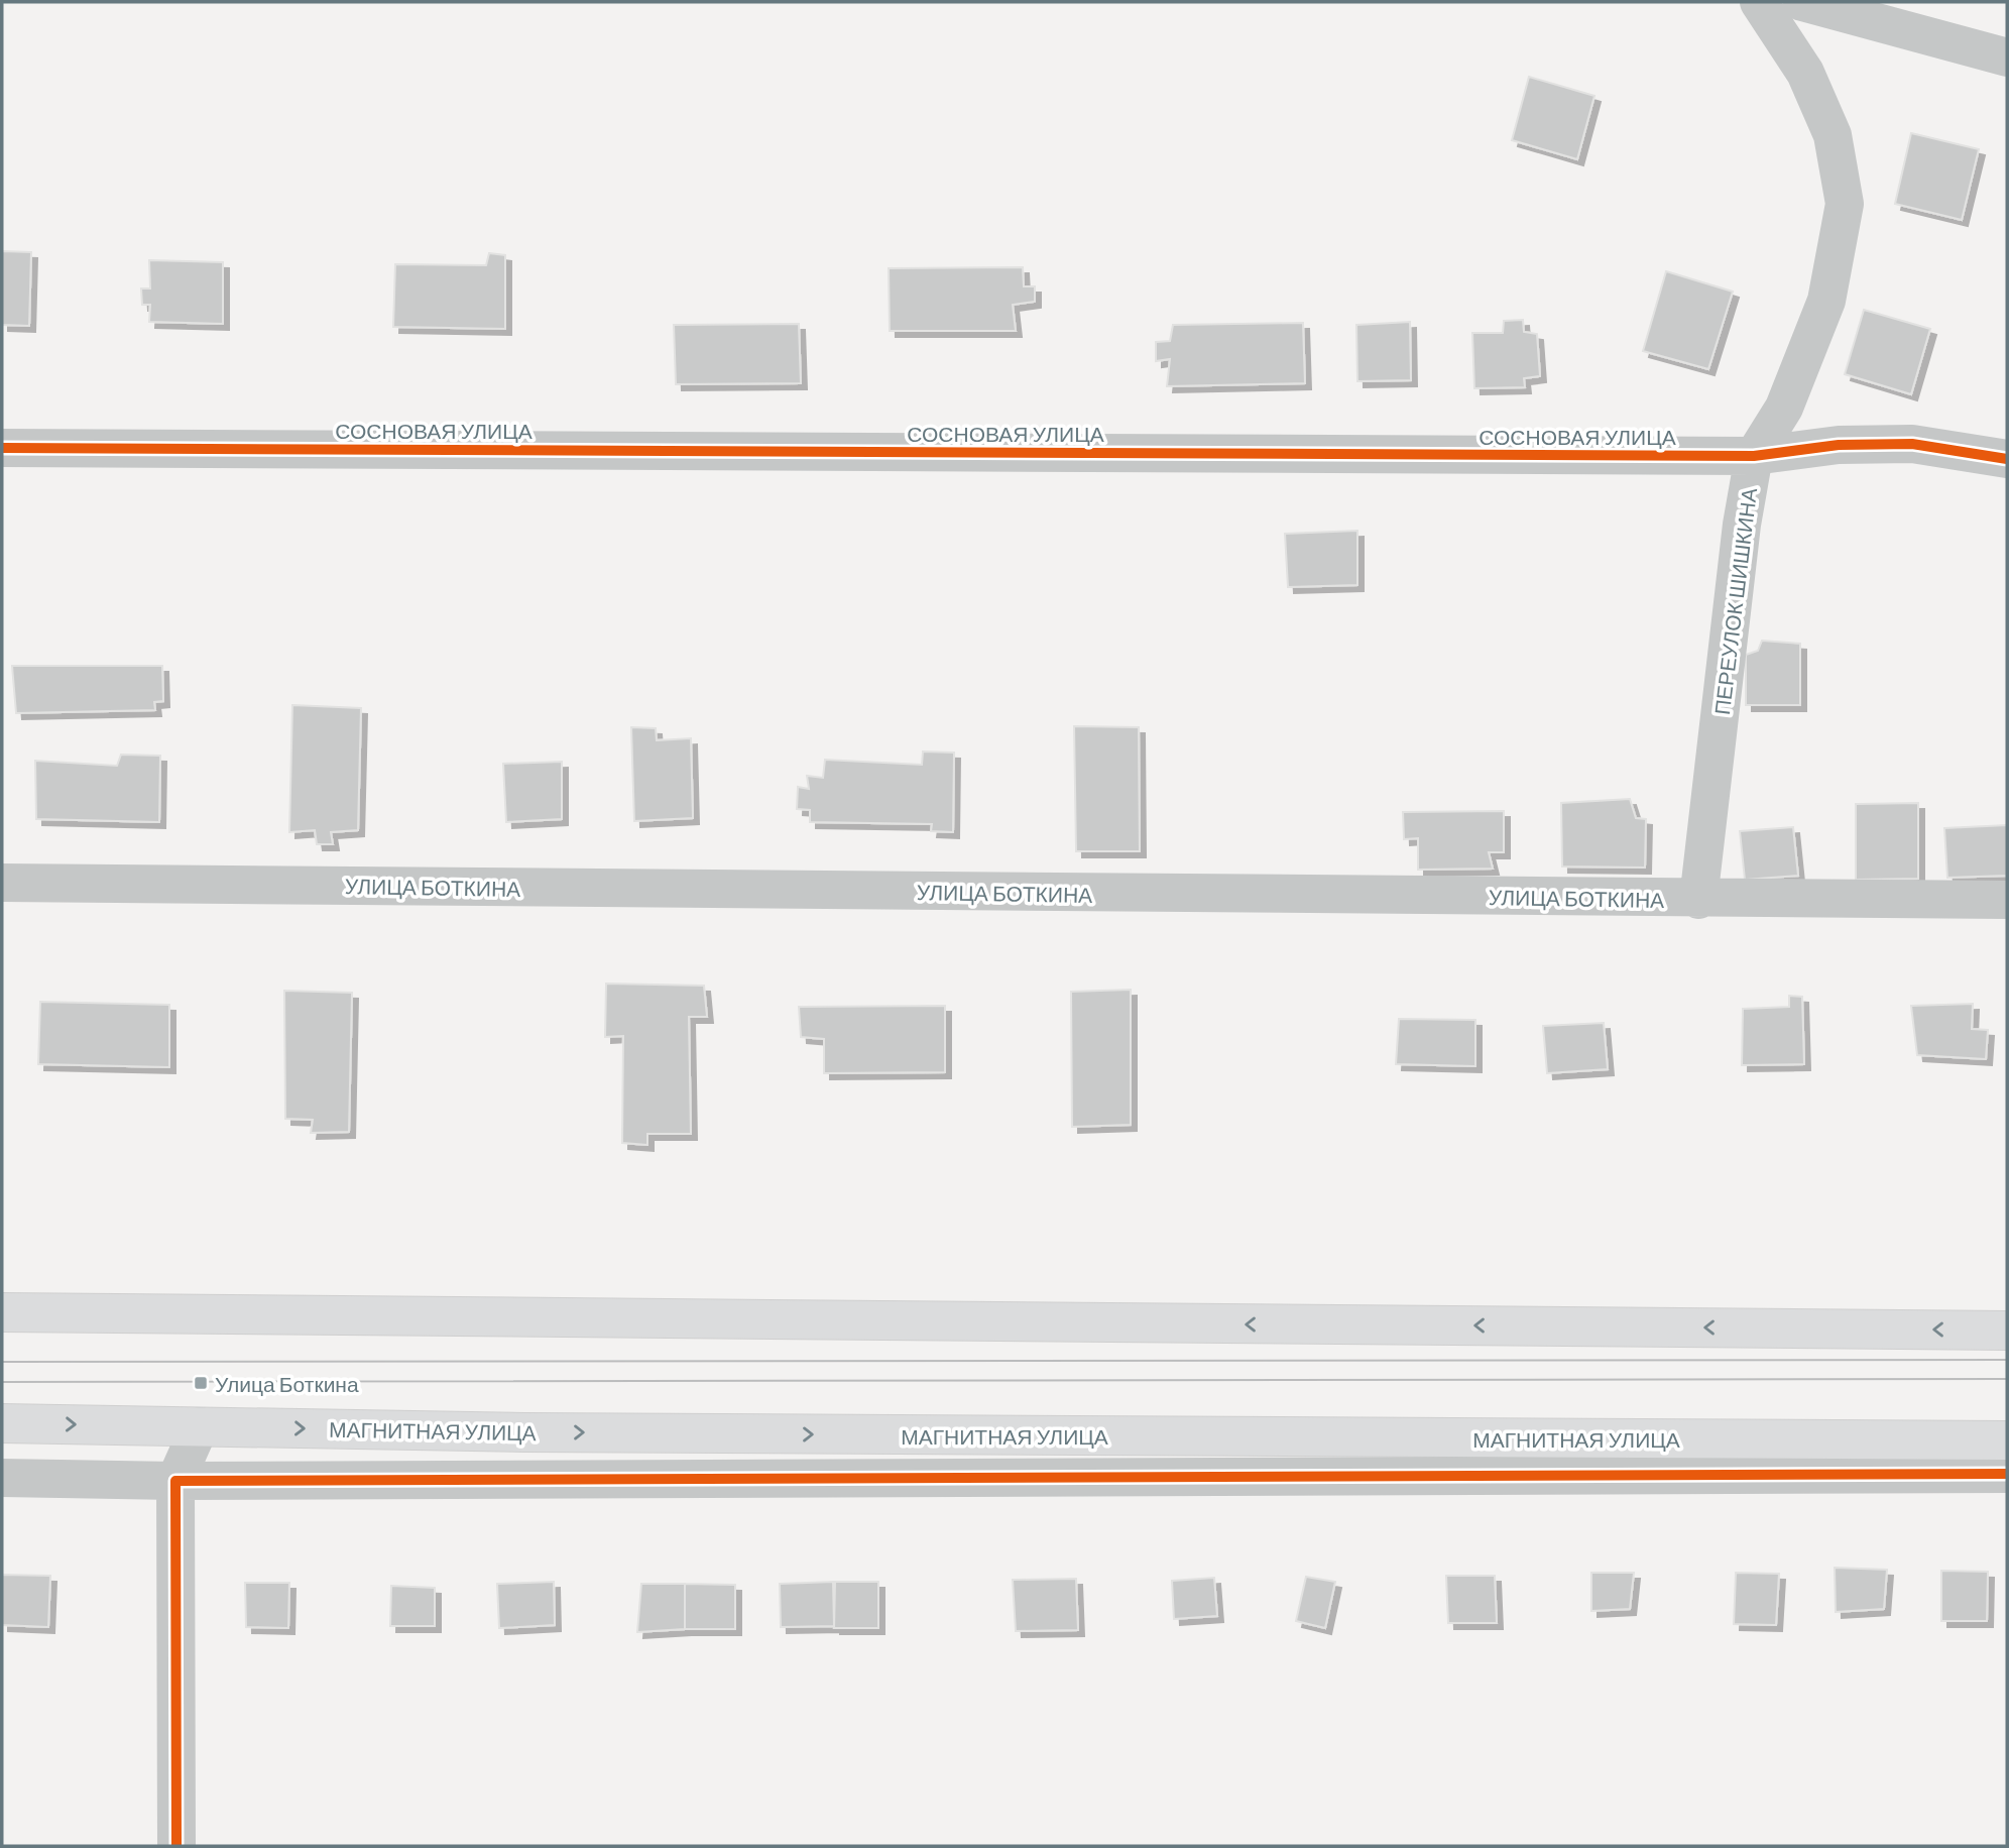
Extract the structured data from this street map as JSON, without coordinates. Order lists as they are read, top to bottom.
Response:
{
  "streets": {
    "main road": ["МАГНИТНАЯ УЛИЦА"],
    "street": ["СОСНОВАЯ УЛИЦА", "ПЕРЕУЛОК ШИШКИНА", "УЛИЦА БОТКИНА"]
  },
  "crossings": [
    ["СОСНОВАЯ УЛИЦА", "ПЕРЕУЛОК ШИШКИНА"],
    ["ПЕРЕУЛОК ШИШКИНА", "УЛИЦА БОТКИНА"]
  ],
  "places": {
    "transit": ["Улица Боткина"]
  }
}
